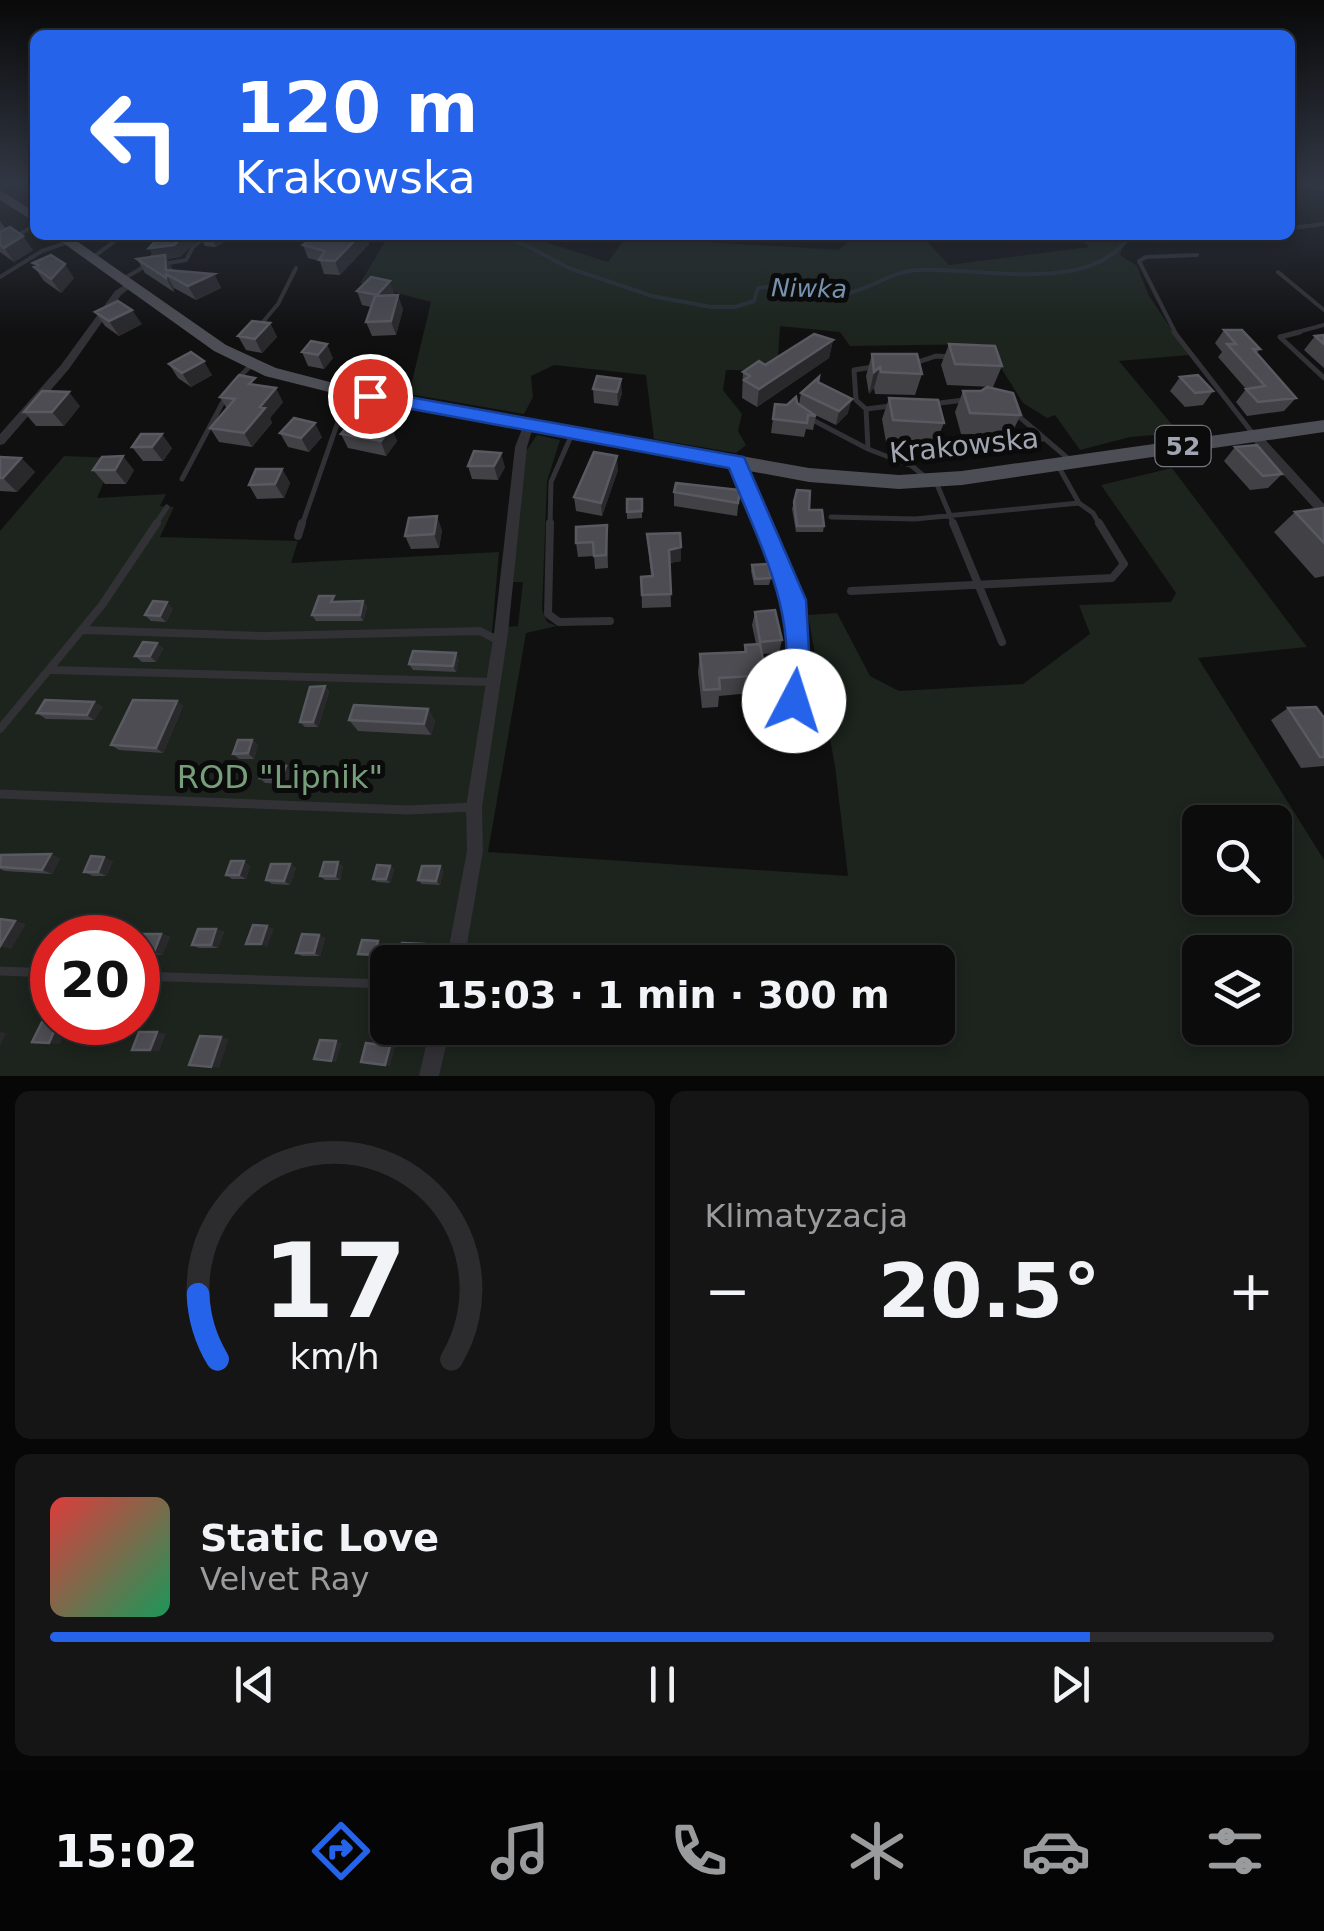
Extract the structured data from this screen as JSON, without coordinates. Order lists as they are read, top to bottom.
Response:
{
  "streets": {
    "main road": ["Krakowska", "52"]
  },
  "water": ["Niwka"],
  "parks": ["ROD \"Lipnik\""],
  "page": {
    "turn": ["120 m", "Krakowska"],
    "limit": "20",
    "trip": "15:03 · 1 min · 300 m",
    "tile": "Klimatyzacja",
    "heat": ["−", "20.5°", "+"],
    "song": ["Static Love", "Velvet Ray"],
    "tabs": "15:02",
    "gauge": ["17", "km/h"]
  }
}
